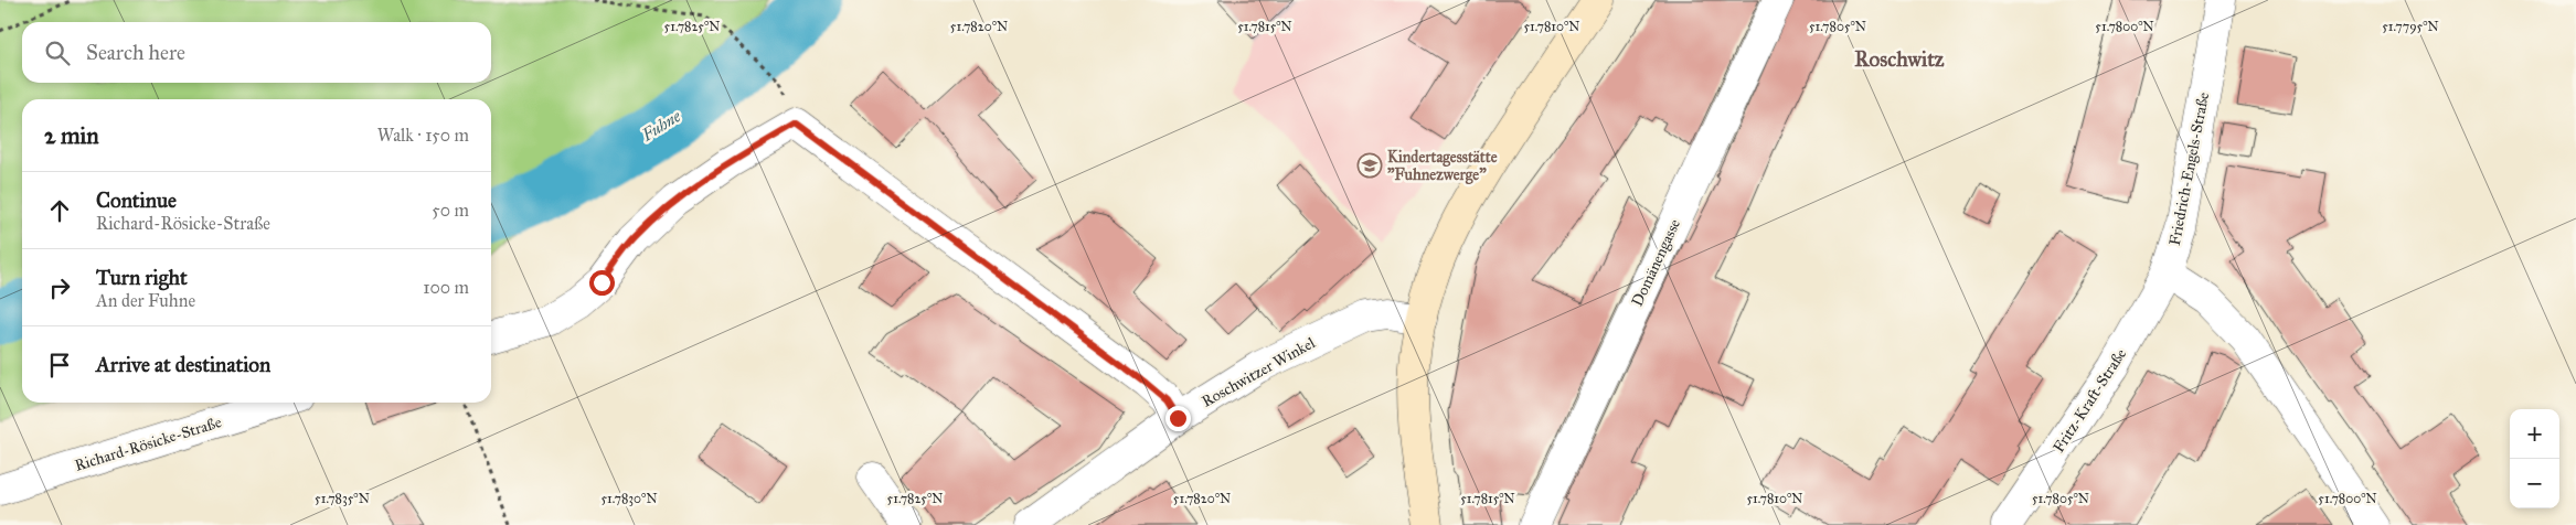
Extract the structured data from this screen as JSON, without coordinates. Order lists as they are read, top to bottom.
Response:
{
  "streets": {
    "street": [
      "Friedrich-Engels-Straße",
      "Domänengasse",
      "Roschwitzer Winkel",
      "Fritz-Kraft-Straße",
      "Richard-Rösicke-Straße"
    ]
  },
  "crossings": [
    ["Friedrich-Engels-Straße", "Fritz-Kraft-Straße"]
  ],
  "districts": ["Roschwitz"],
  "water": ["Fuhne"],
  "places": {
    "school or university": ["Kindertagesstätte \"Fuhnezwerge\""]
  },
  "page": {
    "search": "Search here",
    "heading": ["2 min", "Walk · 150 m"],
    "list": [
      ["Continue", "Richard-Rösicke-Straße", "50 m"],
      ["Turn right", "An der Fuhne", "100 m"],
      "Arrive at destination"
    ],
    "map_buttons": ["+", "−"]
  },
  "coordinates": [
    "51.7805°N",
    "51.7825°N",
    "51.7820°N",
    "51.7815°N",
    "51.7810°N",
    "51.7800°N",
    "51.7795°N",
    "51.7835°N",
    "51.7830°N"
  ]
}
